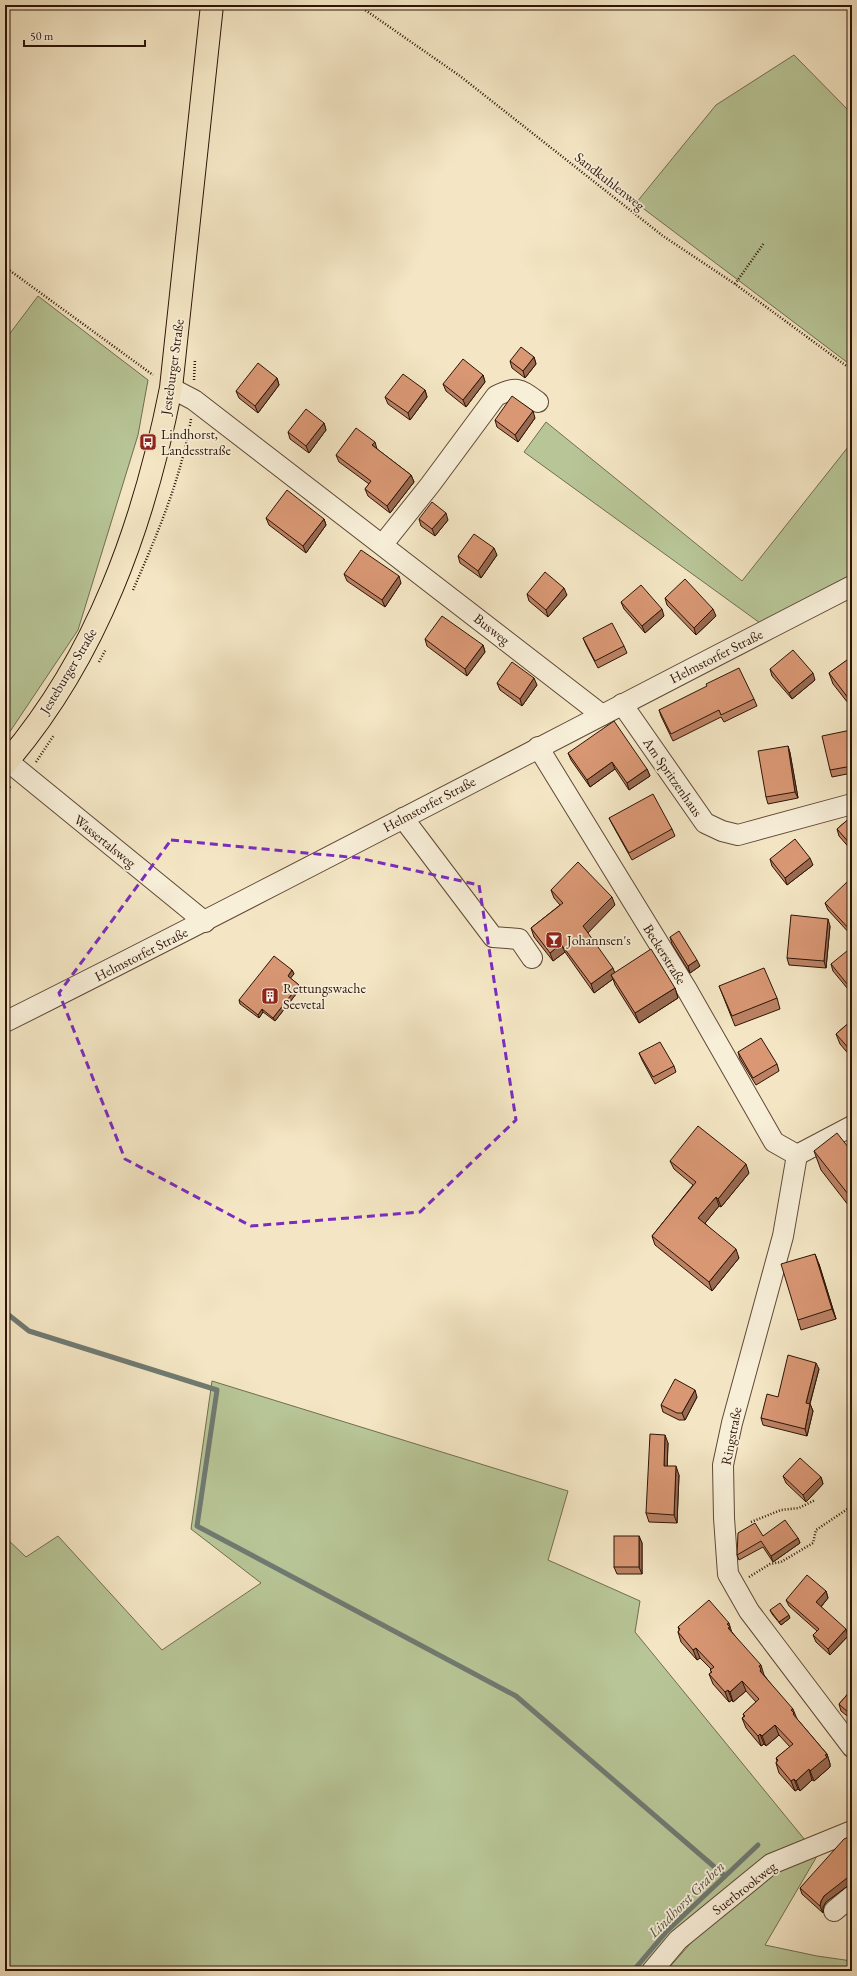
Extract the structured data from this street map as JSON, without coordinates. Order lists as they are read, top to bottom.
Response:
{
  "streets": {
    "main road": ["Jesteburger Straße"],
    "street": [
      "Busweg",
      "Helmstorfer Straße",
      "Am Spritzenhaus",
      "Wassertalsweg",
      "Beckerstraße",
      "Ringstraße",
      "Suerbrookweg"
    ],
    "path": ["Sandkuhlenweg"]
  },
  "crossings": [
    ["Jesteburger Straße", "Busweg"],
    ["Jesteburger Straße", "Wassertalsweg"],
    ["Busweg", "Helmstorfer Straße"],
    ["Helmstorfer Straße", "Am Spritzenhaus"],
    ["Helmstorfer Straße", "Wassertalsweg"],
    ["Helmstorfer Straße", "Beckerstraße"],
    ["Beckerstraße", "Ringstraße"]
  ],
  "water": ["Lindhorst Graben"],
  "places": {
    "bus stop": ["Lindhorst, Landesstraße"],
    "bar": ["Johannsen's"],
    "building": ["Rettungswache Seevetal"]
  },
  "scale_bar": "50 m"
}
